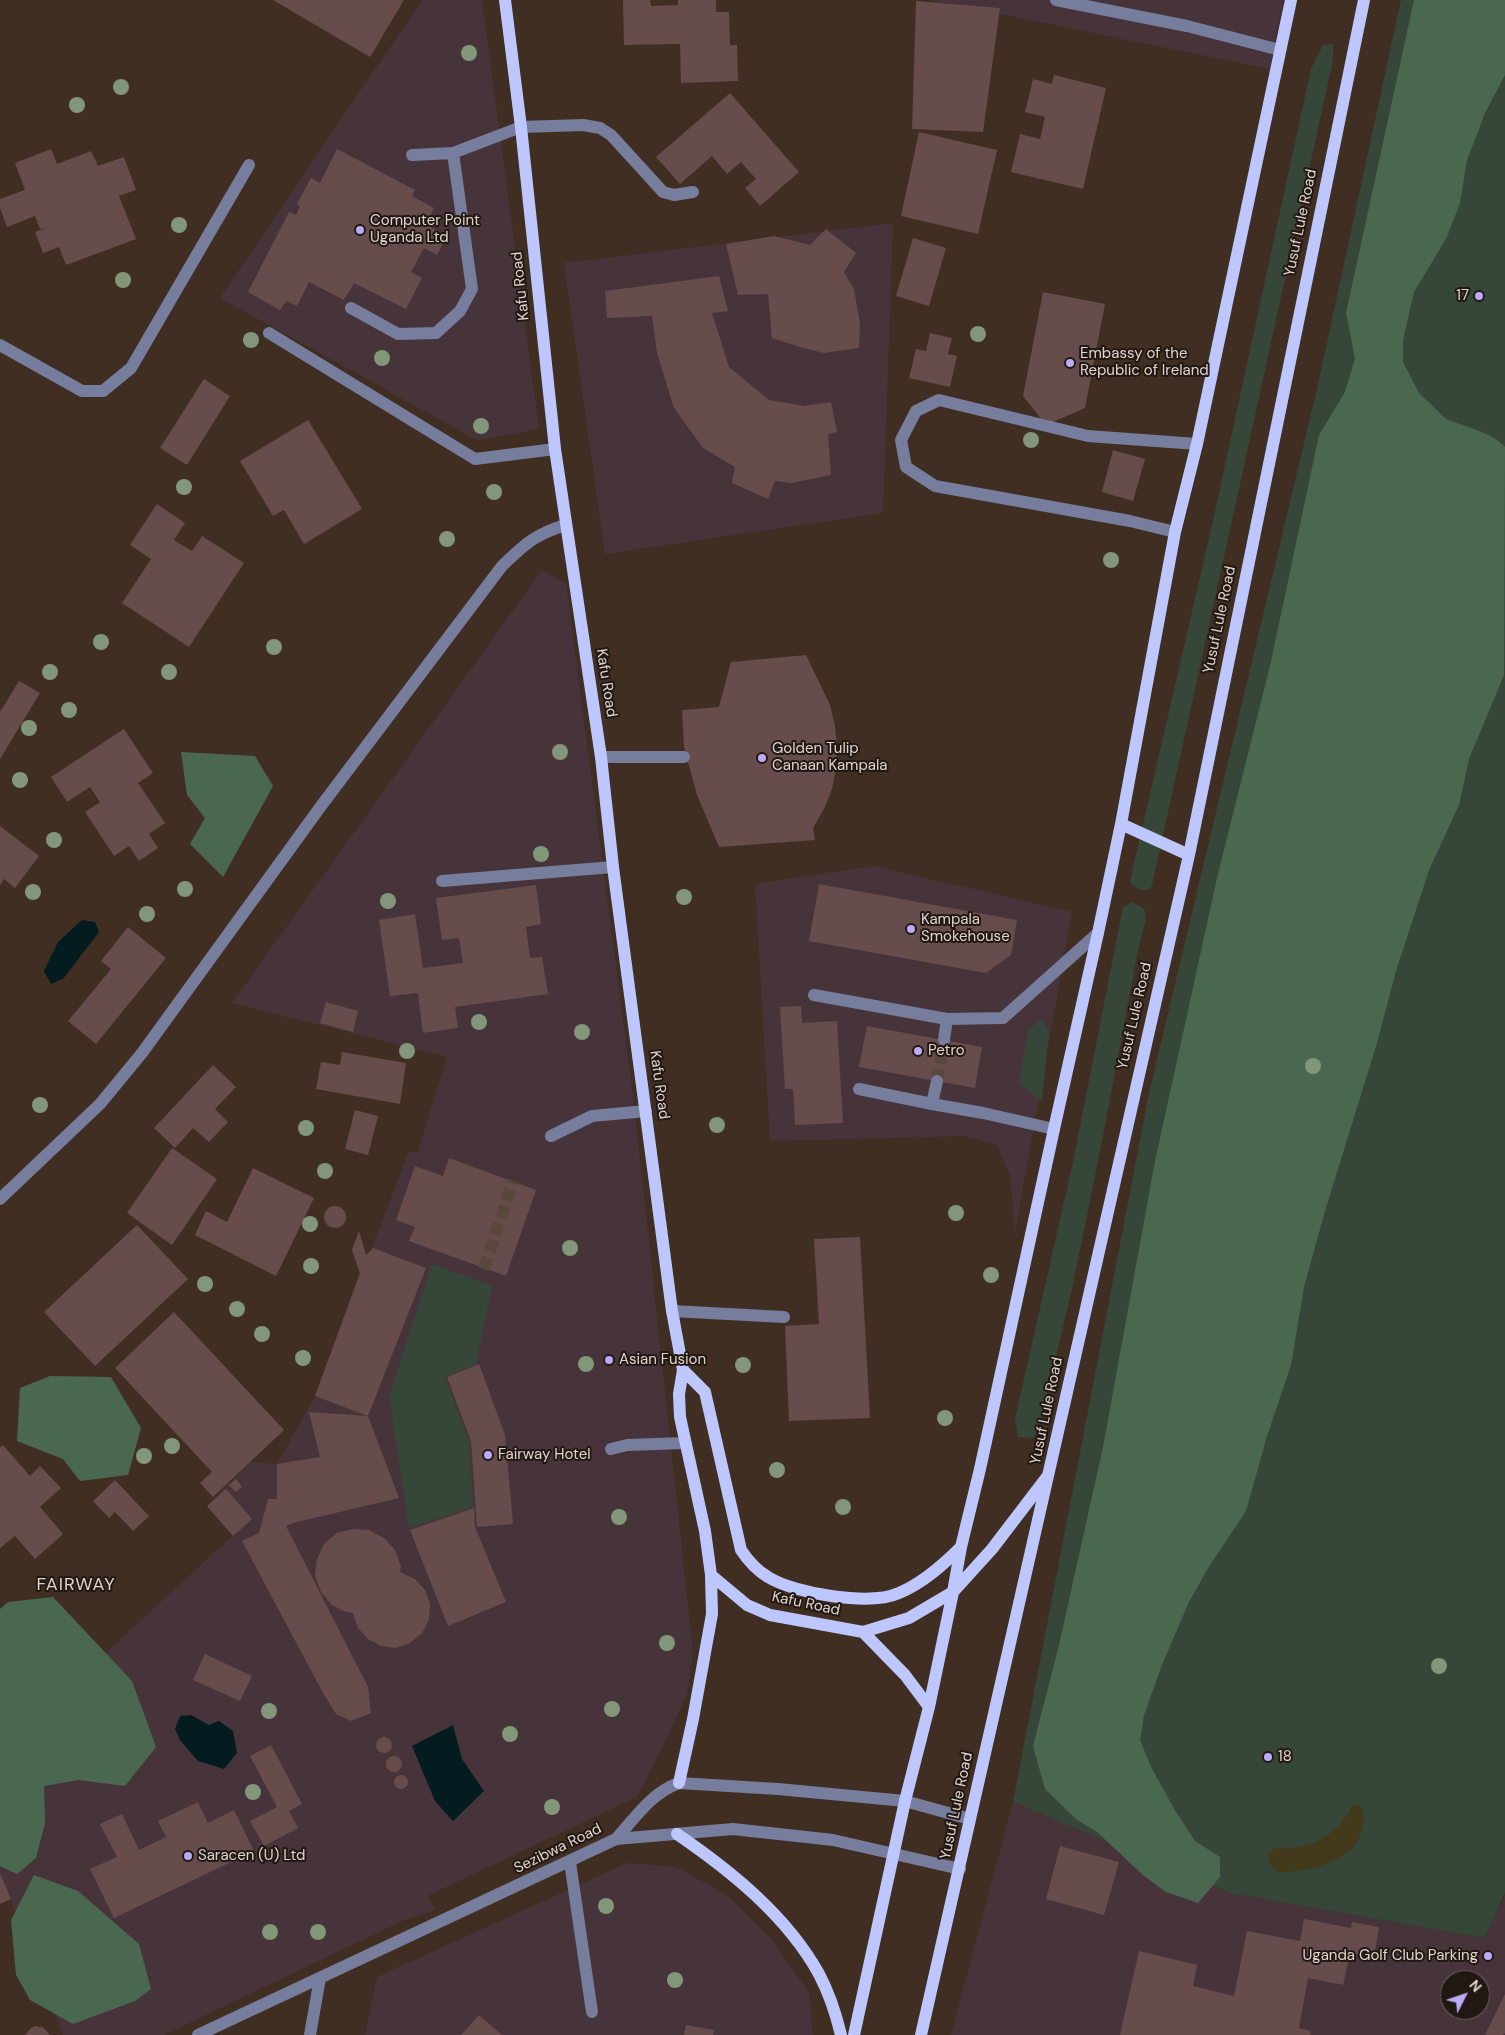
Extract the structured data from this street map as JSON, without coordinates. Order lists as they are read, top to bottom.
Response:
{
  "streets": {
    "main road": ["Yusuf Lule Road", "Kafu Road"],
    "street": ["Sezibwa Road"]
  },
  "crossings": [
    ["Yusuf Lule Road", "Kafu Road"],
    ["Yusuf Lule Road", "Sezibwa Road"]
  ],
  "districts": ["FAIRWAY"],
  "places": [
    "Computer Point Uganda Ltd",
    "17",
    "Embassy of the Republic of Ireland",
    "Golden Tulip Canaan Kampala",
    "Kampala Smokehouse",
    "Petro",
    "Asian Fusion",
    "Fairway Hotel",
    "18",
    "Saracen (U) Ltd",
    "Uganda Golf Club Parking"
  ],
  "north": "top right"
}
